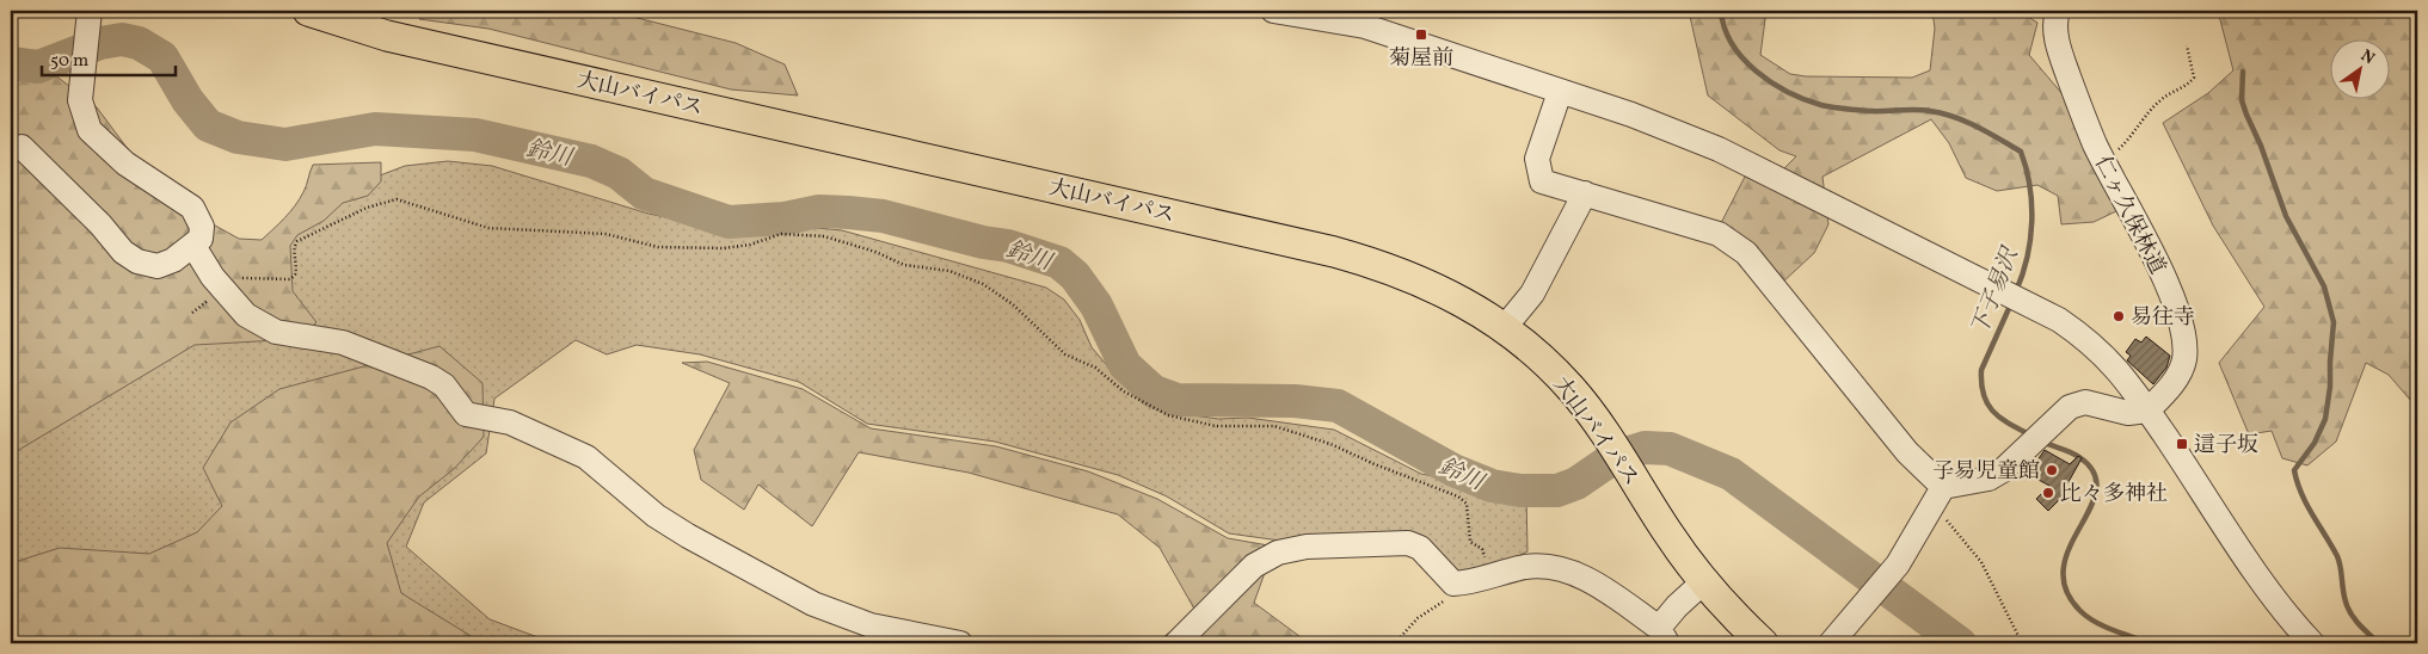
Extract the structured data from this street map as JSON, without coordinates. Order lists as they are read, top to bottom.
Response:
{
  "streets": {
    "main road": ["大山バイパス"],
    "street": ["仁ヶ久保林道"]
  },
  "water": ["鈴川", "下子易沢"],
  "places": {
    "transit": ["菊屋前", "這子坂"],
    "other": ["易往寺", "子易児童館", "比々多神社"]
  },
  "scale_bar": "50 m",
  "north": "top right"
}
